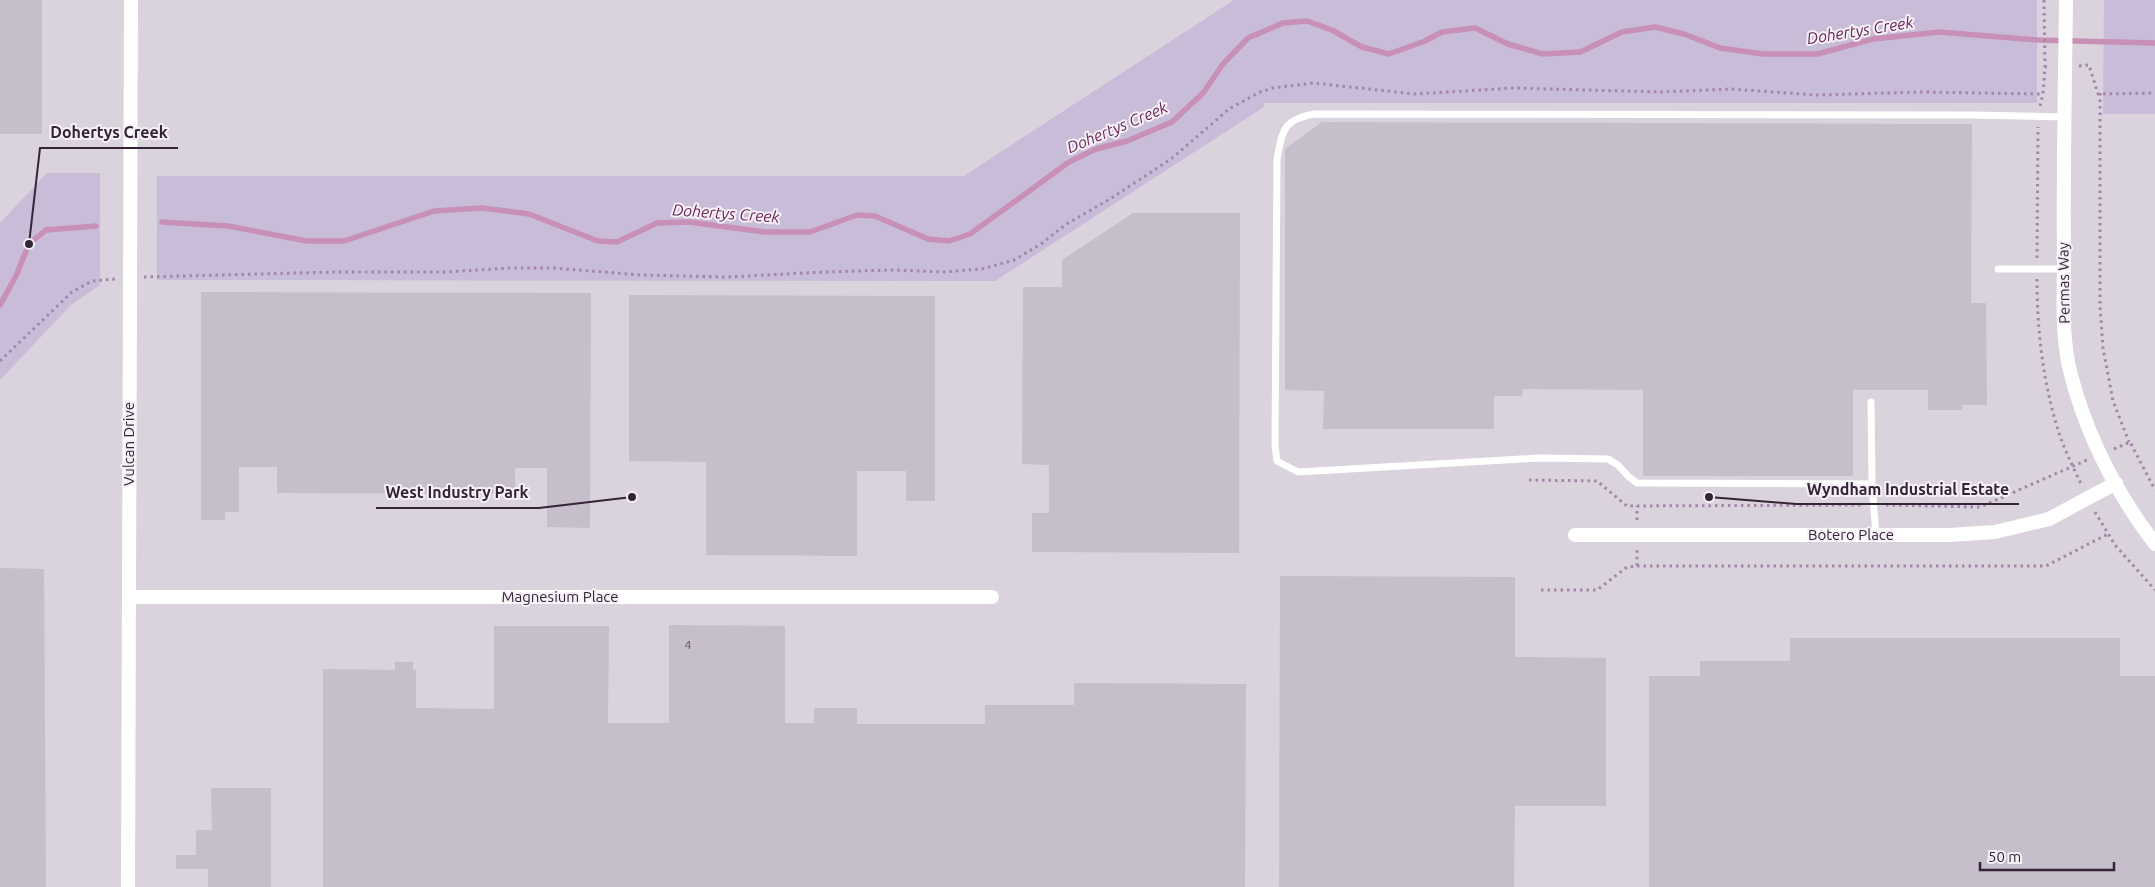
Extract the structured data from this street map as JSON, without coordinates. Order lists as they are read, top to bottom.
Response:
{
  "streets": {
    "street": [
      "Permas Way",
      "Vulcan Drive",
      "Botero Place",
      "Magnesium Place"
    ]
  },
  "crossings": [
    ["Permas Way", "Botero Place"],
    ["Vulcan Drive", "Magnesium Place"]
  ],
  "water": ["Dohertys Creek"],
  "places": ["Dohertys Creek", "West Industry Park", "Wyndham Industrial Estate"],
  "house_numbers": ["4"],
  "scale_bar": "50 m"
}
